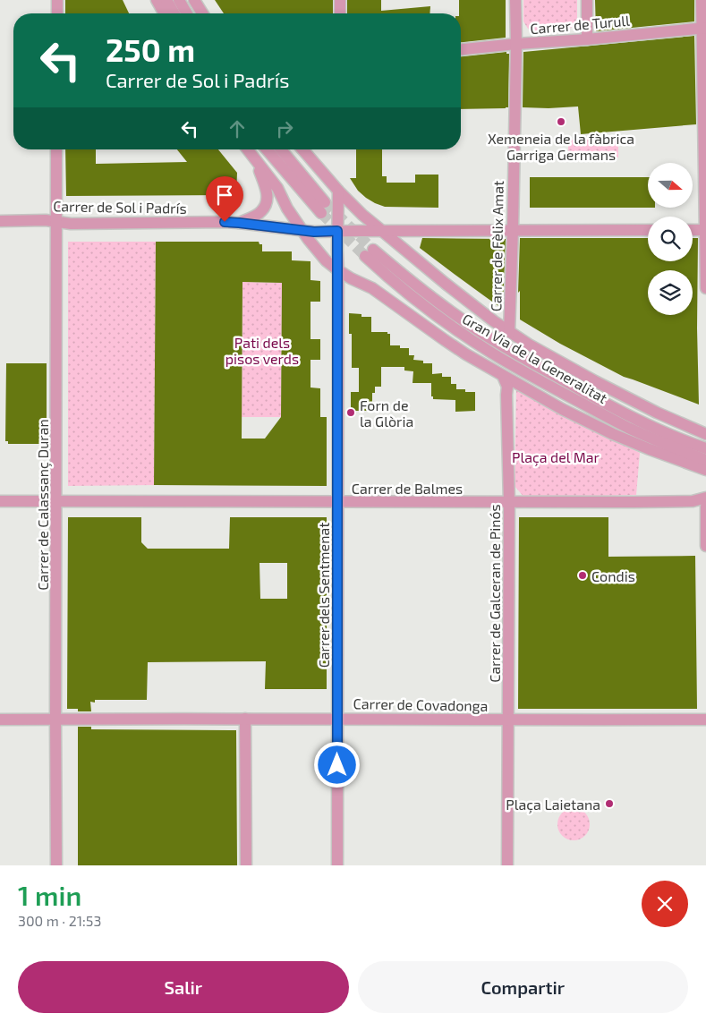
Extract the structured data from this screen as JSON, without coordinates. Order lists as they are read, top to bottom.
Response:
{
  "streets": {
    "street": [
      "Carrer de Turull",
      "Carrer de Sol i Padrís",
      "Carrer de Fèlix Amat",
      "Gran Via de la Generalitat",
      "Carrer de Balmes",
      "Carrer de Calassanç Duran",
      "Carrer de Galceran de Pinós",
      "Carrer dels Sentmenat",
      "Carrer de Covadonga"
    ]
  },
  "crossings": [
    ["Carrer de Turull", "Carrer de Fèlix Amat"],
    ["Carrer de Sol i Padrís", "Carrer de Fèlix Amat"],
    ["Carrer de Sol i Padrís", "Carrer de Calassanç Duran"],
    ["Carrer de Sol i Padrís", "Carrer dels Sentmenat"],
    ["Carrer de Balmes", "Carrer de Calassanç Duran"],
    ["Carrer de Balmes", "Carrer de Galceran de Pinós"],
    ["Carrer de Balmes", "Carrer dels Sentmenat"],
    ["Carrer de Calassanç Duran", "Carrer de Covadonga"],
    ["Carrer de Galceran de Pinós", "Carrer de Covadonga"],
    ["Carrer dels Sentmenat", "Carrer de Covadonga"]
  ],
  "parks": ["Pati dels pisos verds", "Plaça del Mar"],
  "places": [
    "Xemeneia de la fàbrica Garriga Germans",
    "Forn de la Glòria",
    "Condis",
    "Plaça Laietana"
  ],
  "north": "right",
  "page": {
    "turn": ["250 m", "Carrer de Sol i Padrís"],
    "heading": ["1 min", "300 m · 21:53"],
    "buttons": ["Salir", "Compartir"]
  }
}
